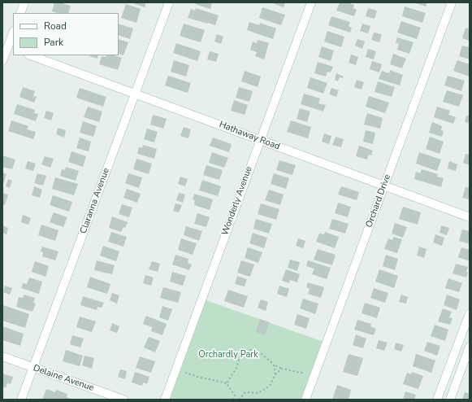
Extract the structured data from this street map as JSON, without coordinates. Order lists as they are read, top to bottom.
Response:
{
  "streets": {
    "street": [
      "Hathaway Road",
      "Claranna Avenue",
      "Wonderly Avenue",
      "Orchard Drive",
      "Delaine Avenue"
    ]
  },
  "crossings": [
    ["Hathaway Road", "Claranna Avenue"],
    ["Hathaway Road", "Wonderly Avenue"],
    ["Hathaway Road", "Orchard Drive"],
    ["Claranna Avenue", "Delaine Avenue"]
  ],
  "parks": ["Orchardly Park"],
  "legend": ["Road", "Park"]
}
